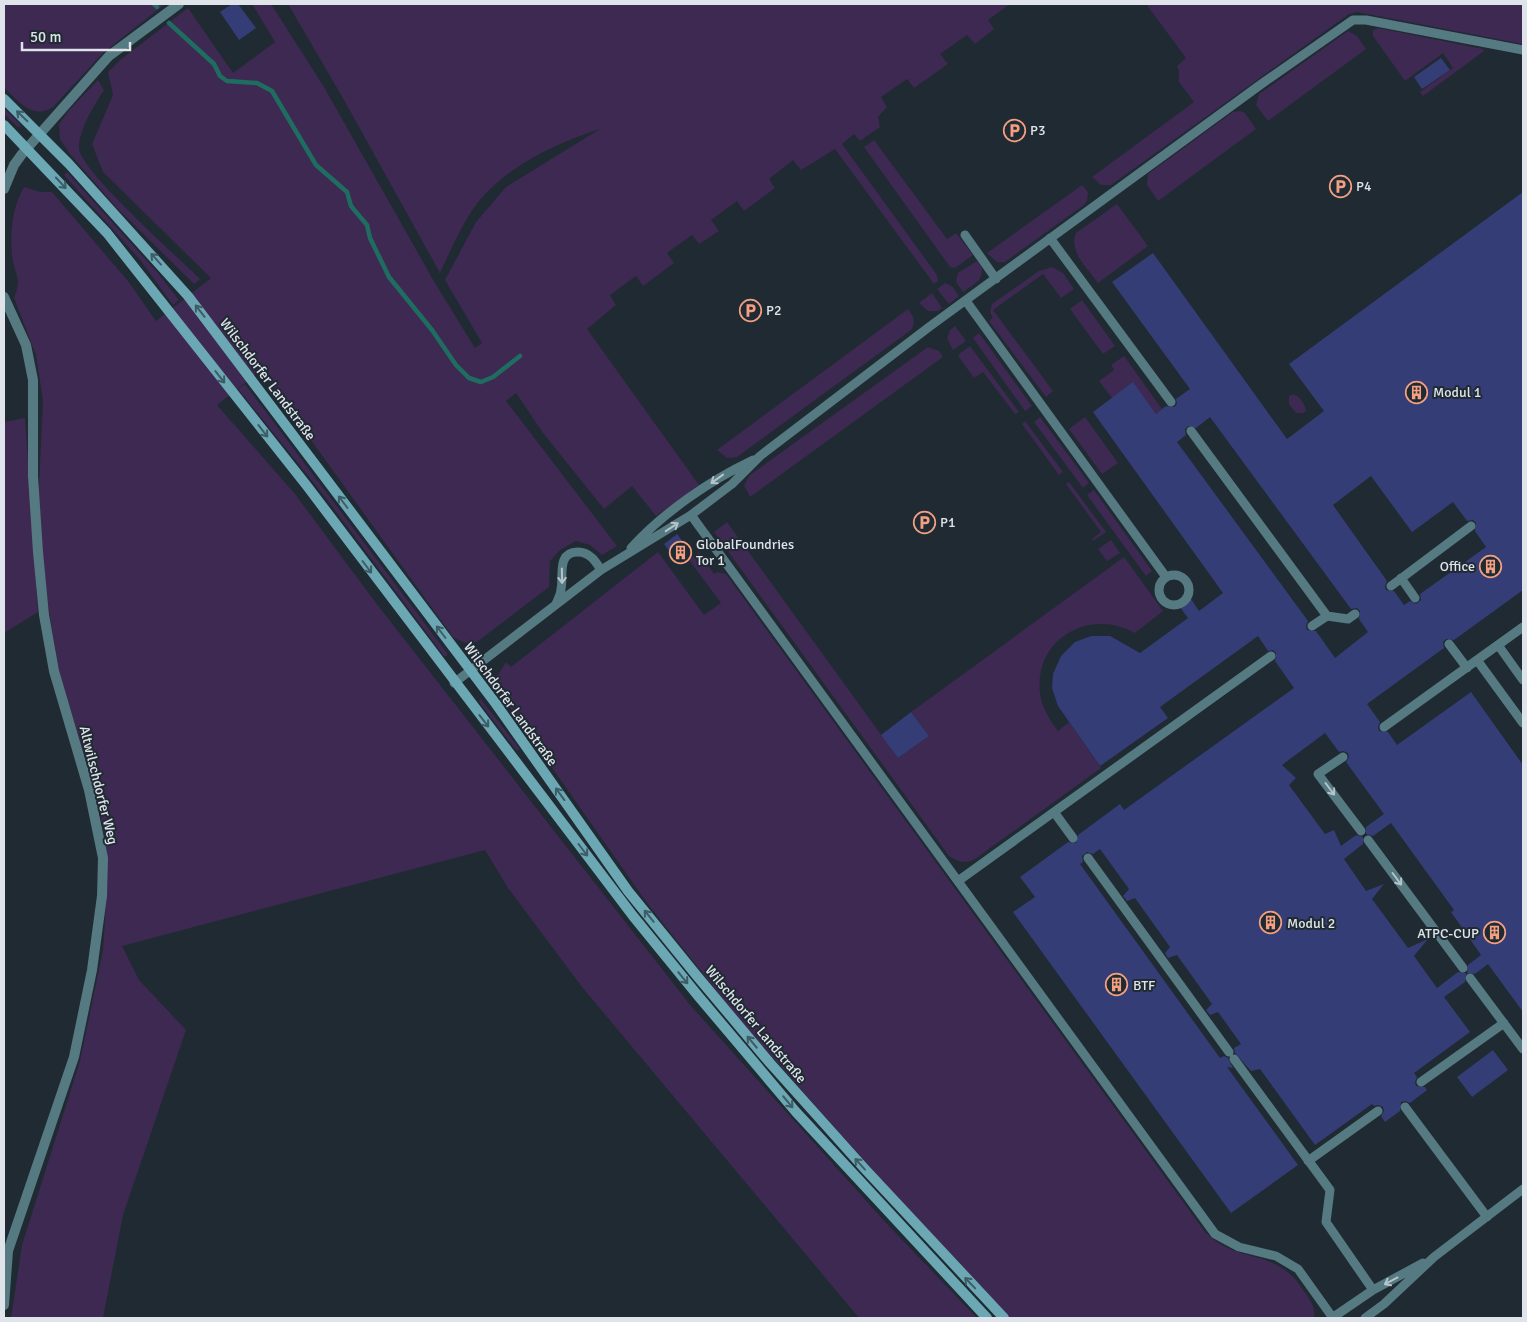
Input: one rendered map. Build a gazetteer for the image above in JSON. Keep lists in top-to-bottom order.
{
  "streets": {
    "main road": ["Wilschdorfer Landstraße"],
    "street": ["Altwilschdorfer Weg"]
  },
  "places": {
    "parking": [
      "P3",
      "P4",
      "P2",
      "P1"
    ],
    "building": [
      "Modul 1",
      "GlobalFoundries Tor 1",
      "Office",
      "Modul 2",
      "ATPC-CUP",
      "BTF"
    ]
  },
  "scale_bar": "50 m"
}
